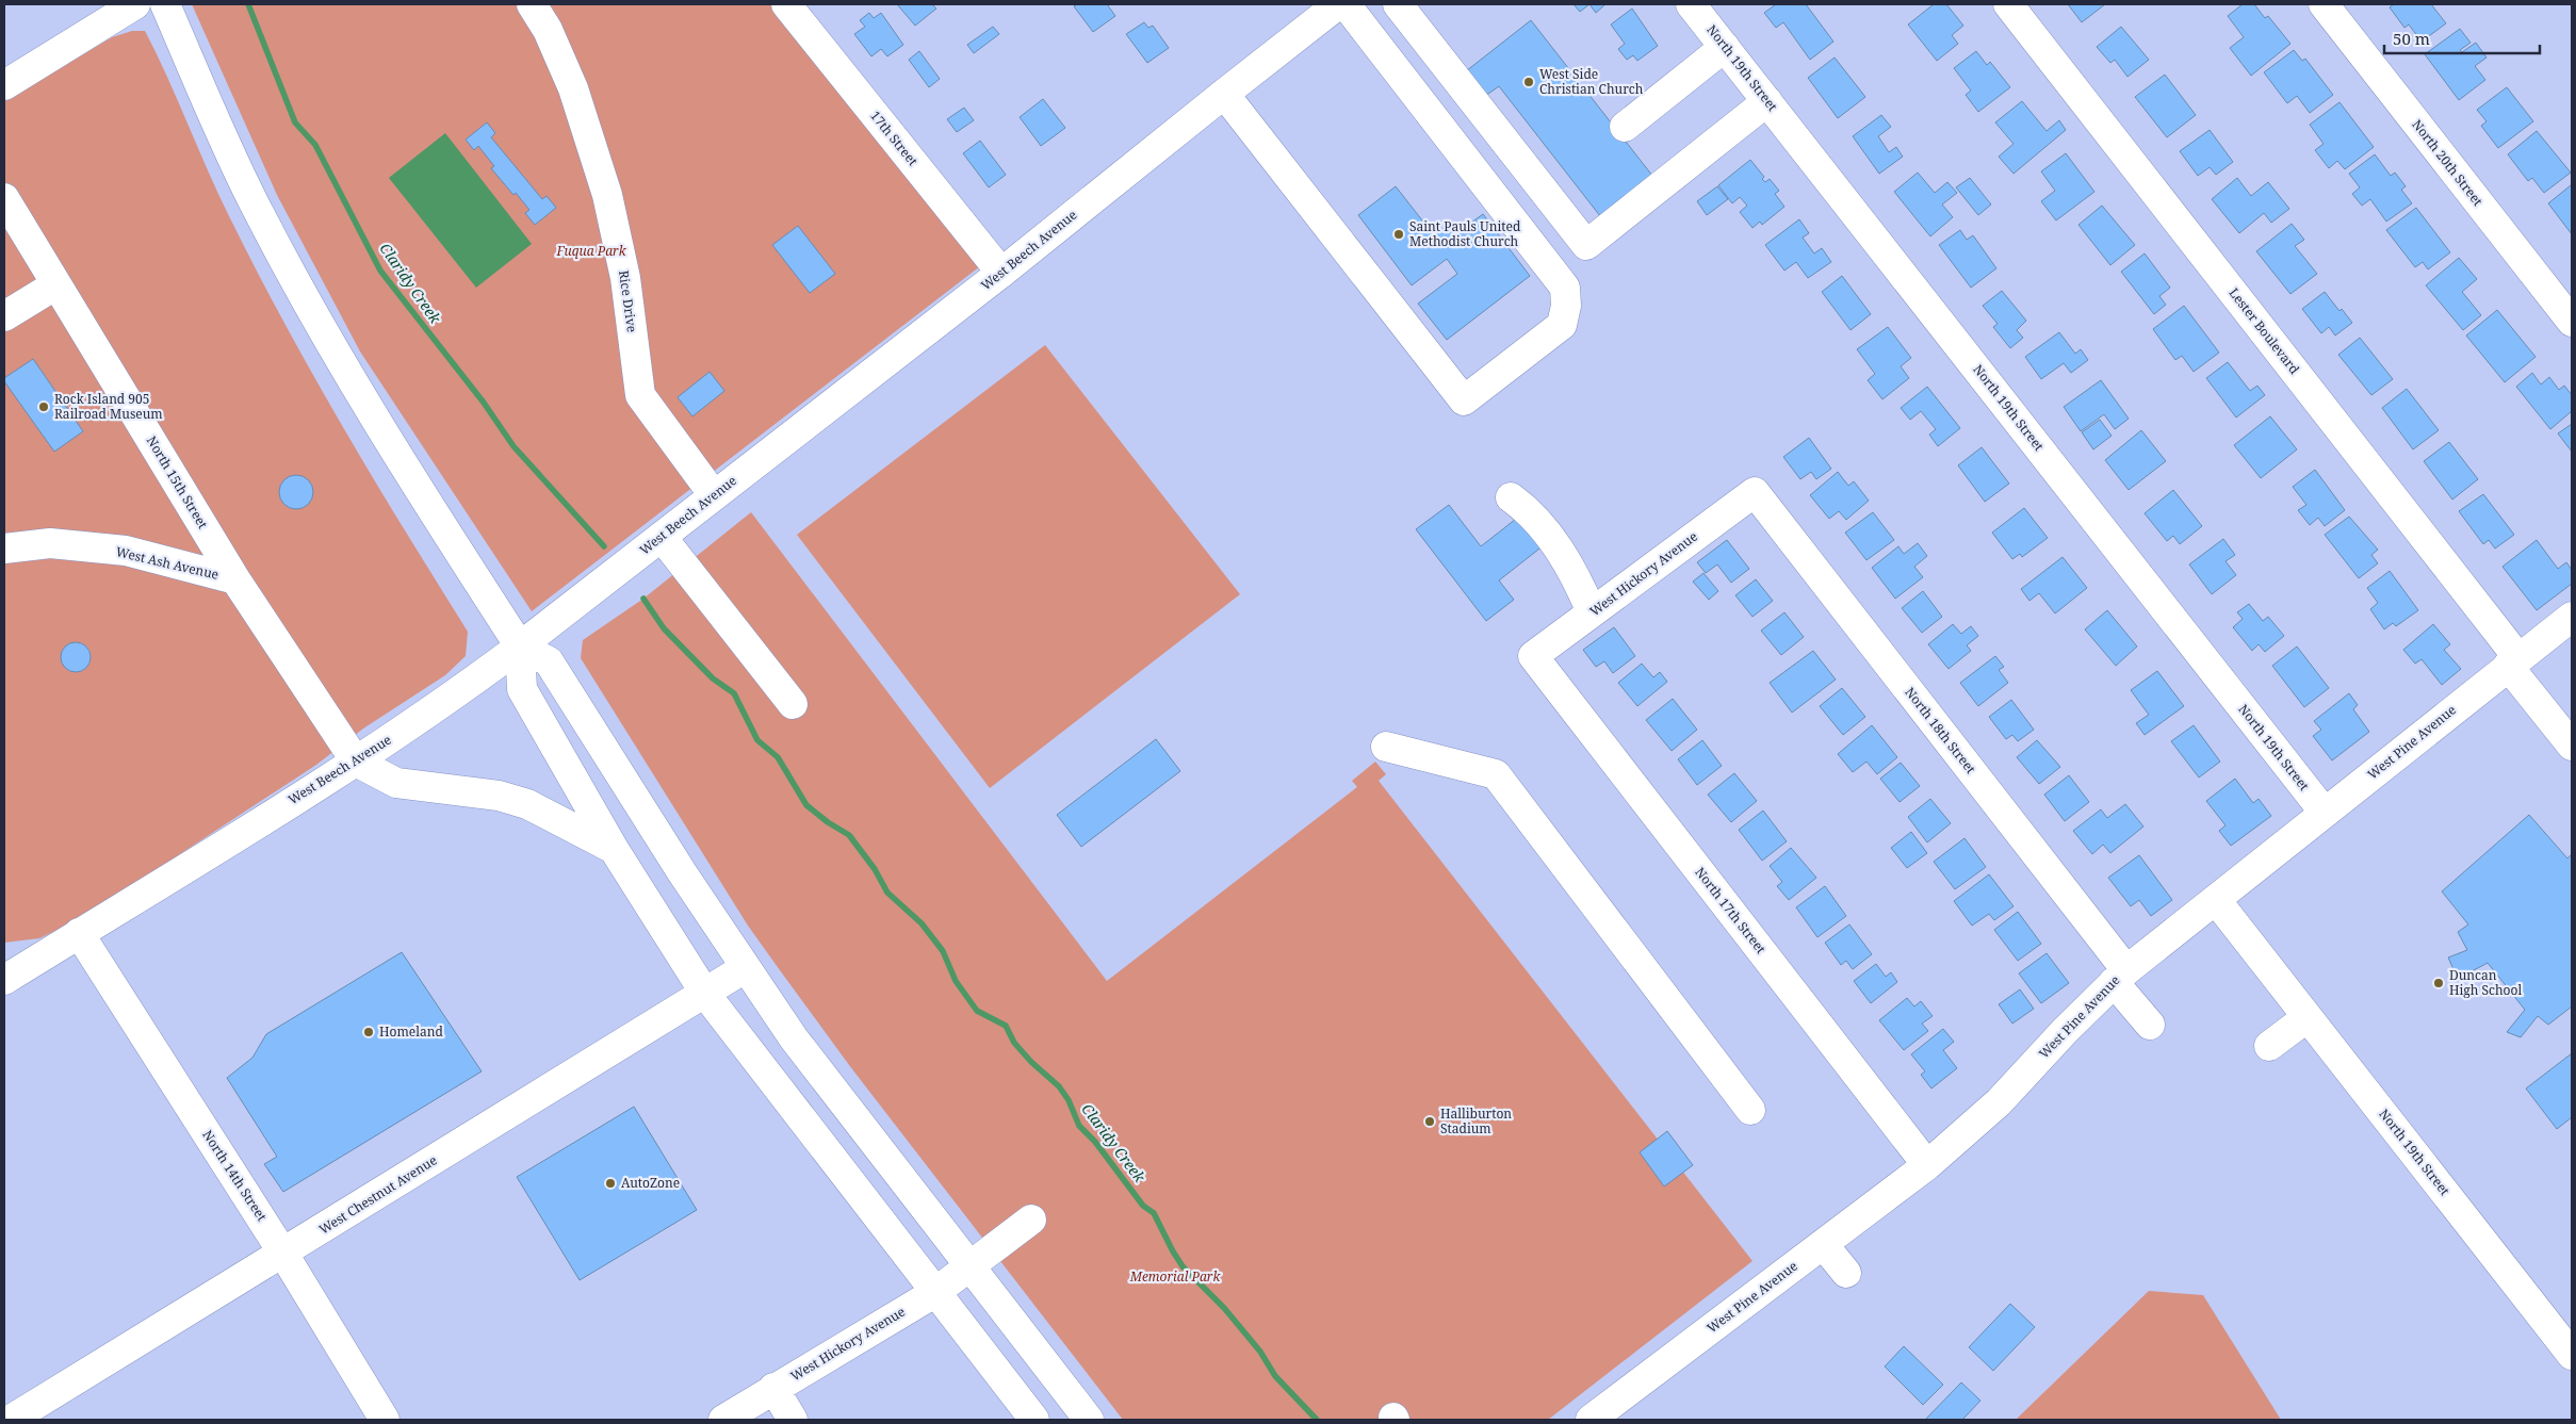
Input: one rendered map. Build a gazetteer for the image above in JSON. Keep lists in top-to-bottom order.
{
  "streets": {
    "street": [
      "North 19th Street",
      "17th Street",
      "North 20th Street",
      "West Beech Avenue",
      "Rice Drive",
      "Lester Boulevard",
      "North 15th Street",
      "West Ash Avenue",
      "West Hickory Avenue",
      "North 18th Street",
      "West Pine Avenue",
      "North 17th Street",
      "North 14th Street",
      "West Chestnut Avenue"
    ]
  },
  "crossings": [
    ["North 19th Street", "West Pine Avenue"],
    ["17th Street", "West Beech Avenue"],
    ["West Beech Avenue", "Rice Drive"],
    ["West Beech Avenue", "North 15th Street"],
    ["West Beech Avenue", "North 14th Street"],
    ["Lester Boulevard", "West Pine Avenue"],
    ["North 15th Street", "West Ash Avenue"],
    ["West Hickory Avenue", "North 18th Street"],
    ["West Hickory Avenue", "North 17th Street"],
    ["North 18th Street", "West Pine Avenue"],
    ["West Pine Avenue", "North 17th Street"],
    ["North 14th Street", "West Chestnut Avenue"]
  ],
  "water": ["Claridy Creek"],
  "parks": ["Fuqua Park", "Memorial Park"],
  "places": [
    "West Side Christian Church",
    "Saint Pauls United Methodist Church",
    "Rock Island 905 Railroad Museum",
    "Duncan High School",
    "Homeland",
    "Halliburton Stadium",
    "AutoZone"
  ],
  "scale_bar": "50 m"
}
